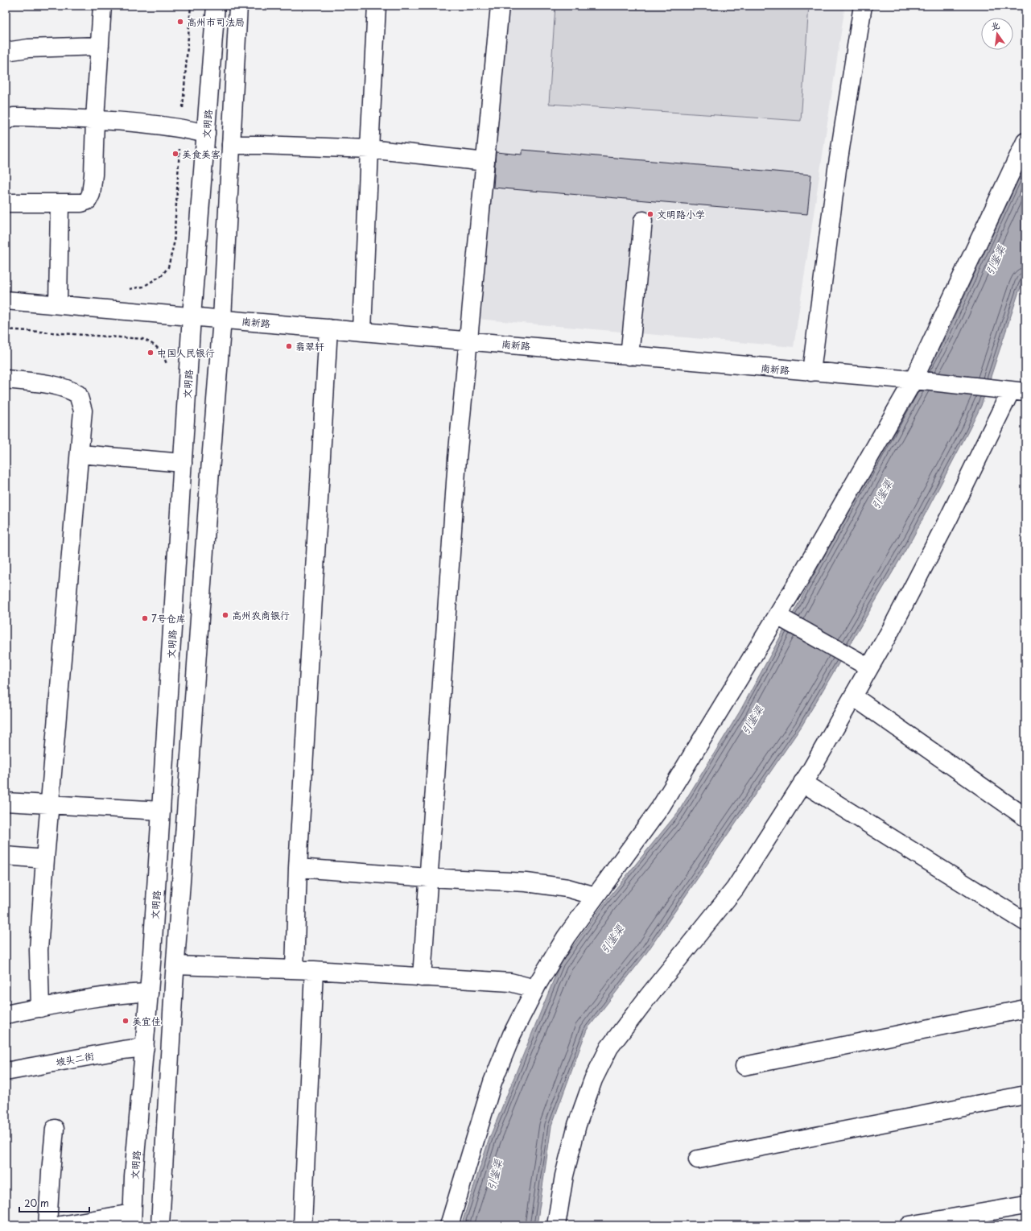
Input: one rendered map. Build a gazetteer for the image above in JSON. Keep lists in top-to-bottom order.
{
  "streets": {
    "street": ["文明路", "南新路", "坡头二街"]
  },
  "crossings": [
    ["文明路", "南新路"],
    ["文明路", "坡头二街"]
  ],
  "water": ["引鉴渠"],
  "places": [
    "高州市司法局",
    "美食美客",
    "文明路小学",
    "翡翠轩",
    "中国人民银行",
    "高州农商银行",
    "7号仓库",
    "美宜佳"
  ],
  "scale_bar": "20 m",
  "north": "top"
}
